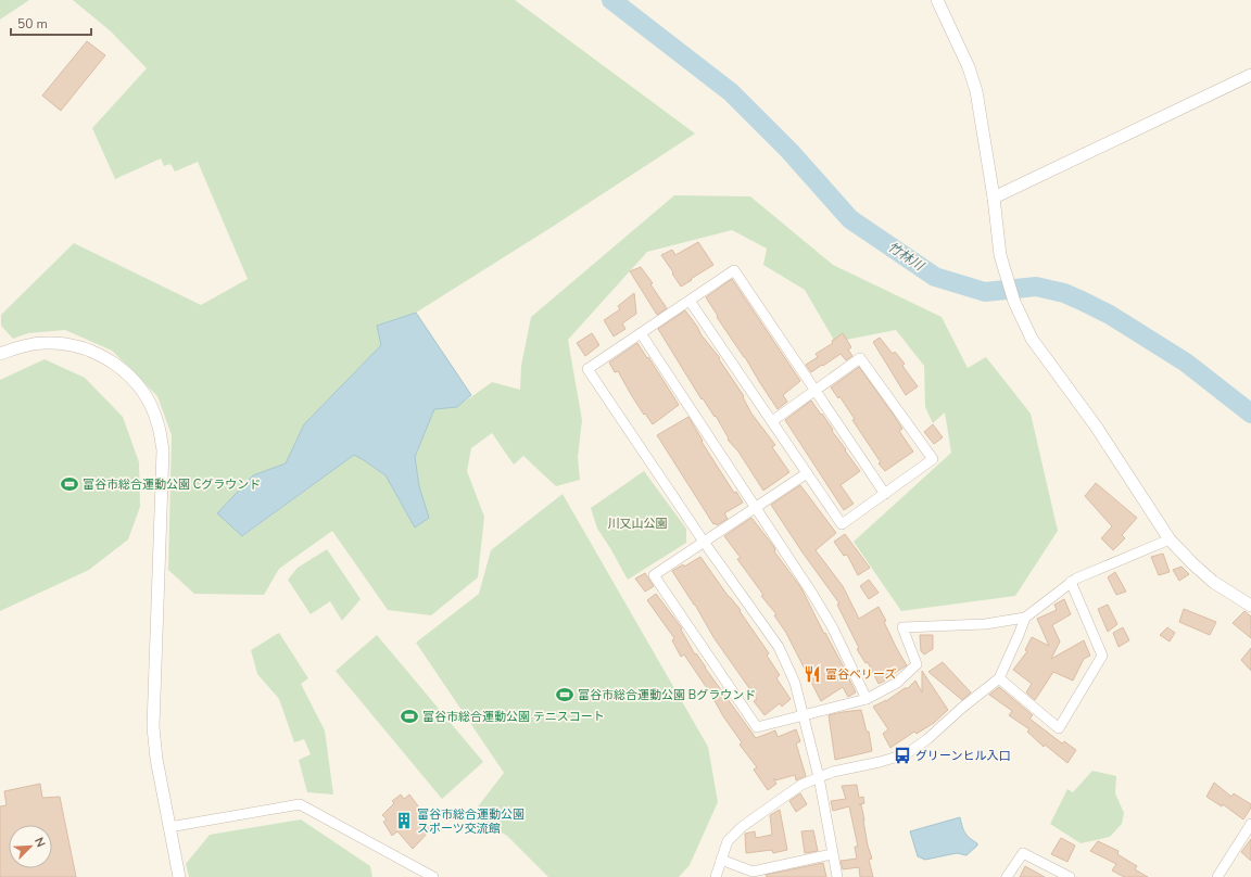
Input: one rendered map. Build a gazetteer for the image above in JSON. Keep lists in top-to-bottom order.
{
  "water": ["竹林川"],
  "parks": ["川又山公園"],
  "places": {
    "sports": ["富谷市総合運動公園 Cグラウンド", "富谷市総合運動公園 Bグラウンド", "富谷市総合運動公園 テニスコート"],
    "restaurant": ["富谷ベリーズ"],
    "bus stop": ["グリーンヒル入口"],
    "building": ["富谷市総合運動公園 スポーツ交流館"]
  },
  "scale_bar": "50 m",
  "north": "top right"
}
